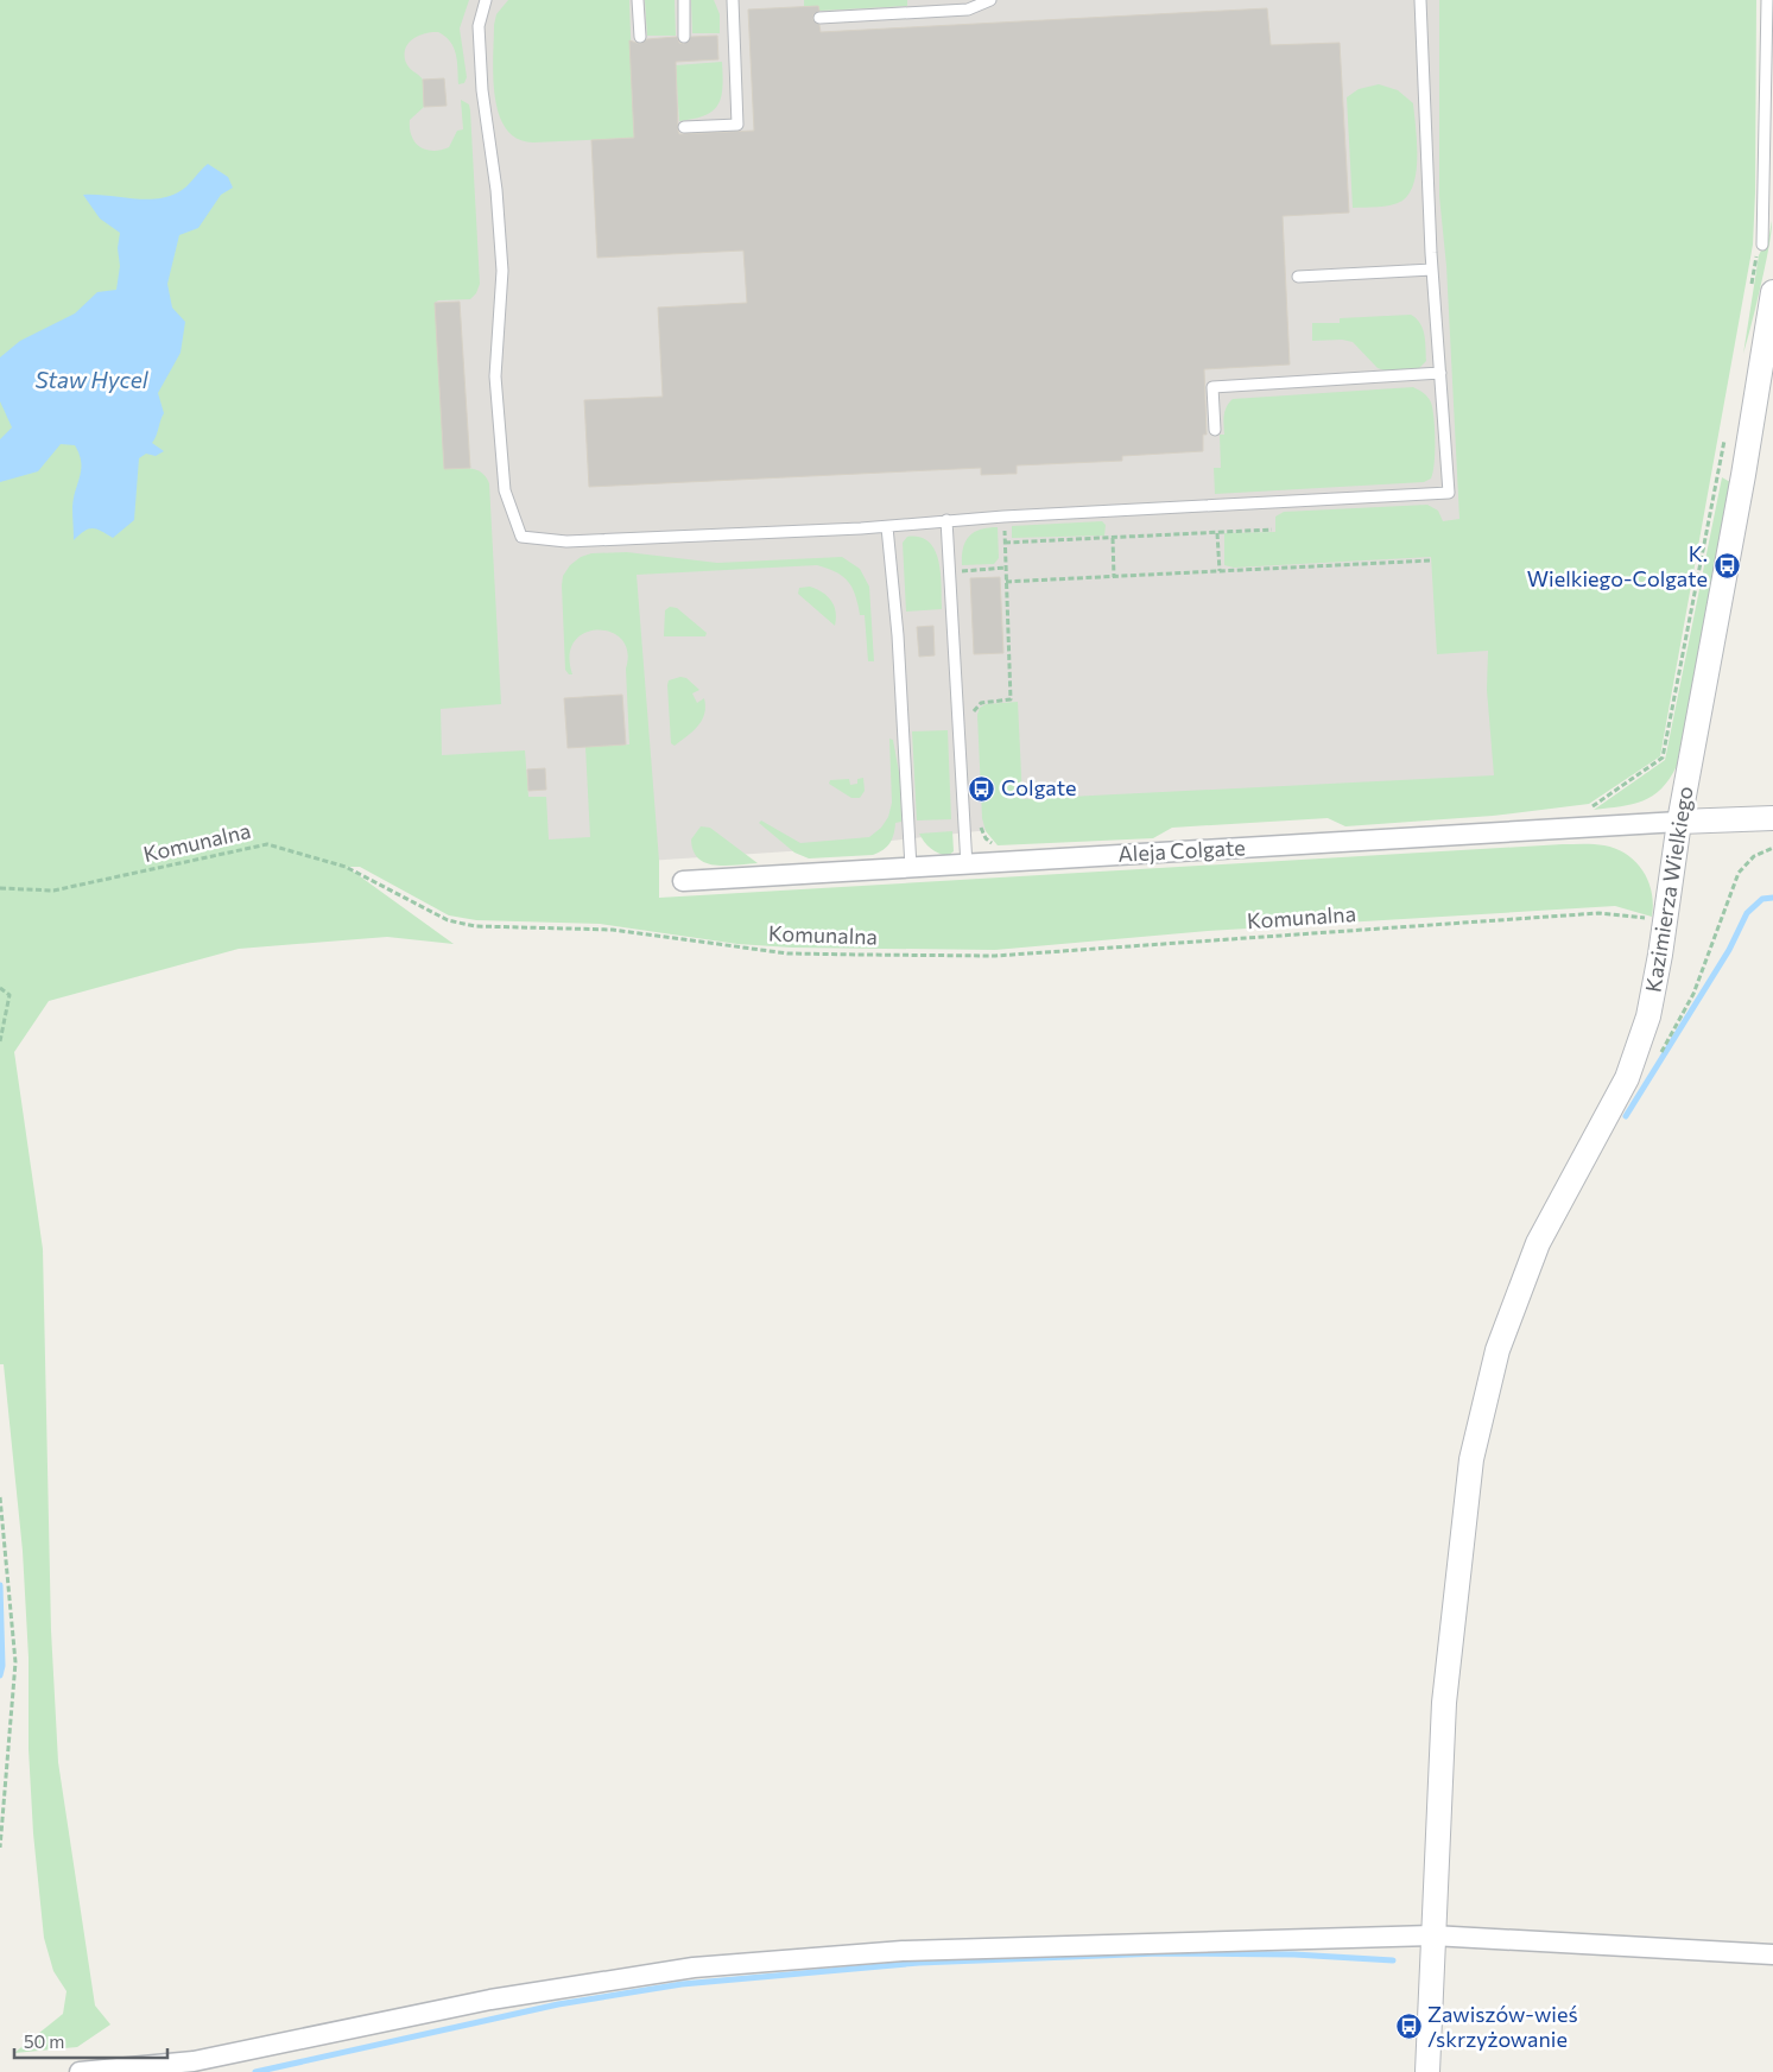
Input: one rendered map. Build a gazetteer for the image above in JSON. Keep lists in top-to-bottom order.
{
  "streets": {
    "street": ["Aleja Colgate", "Kazimierza Wielkiego"],
    "path": ["Komunalna"]
  },
  "crossings": [
    ["Komunalna", "Kazimierza Wielkiego"],
    ["Aleja Colgate", "Kazimierza Wielkiego"]
  ],
  "water": ["Staw Hycel"],
  "places": {
    "bus stop": ["K. Wielkiego-Colgate", "Colgate", "Zawiszów-wieś /skrzyżowanie"]
  },
  "scale_bar": "50 m"
}
